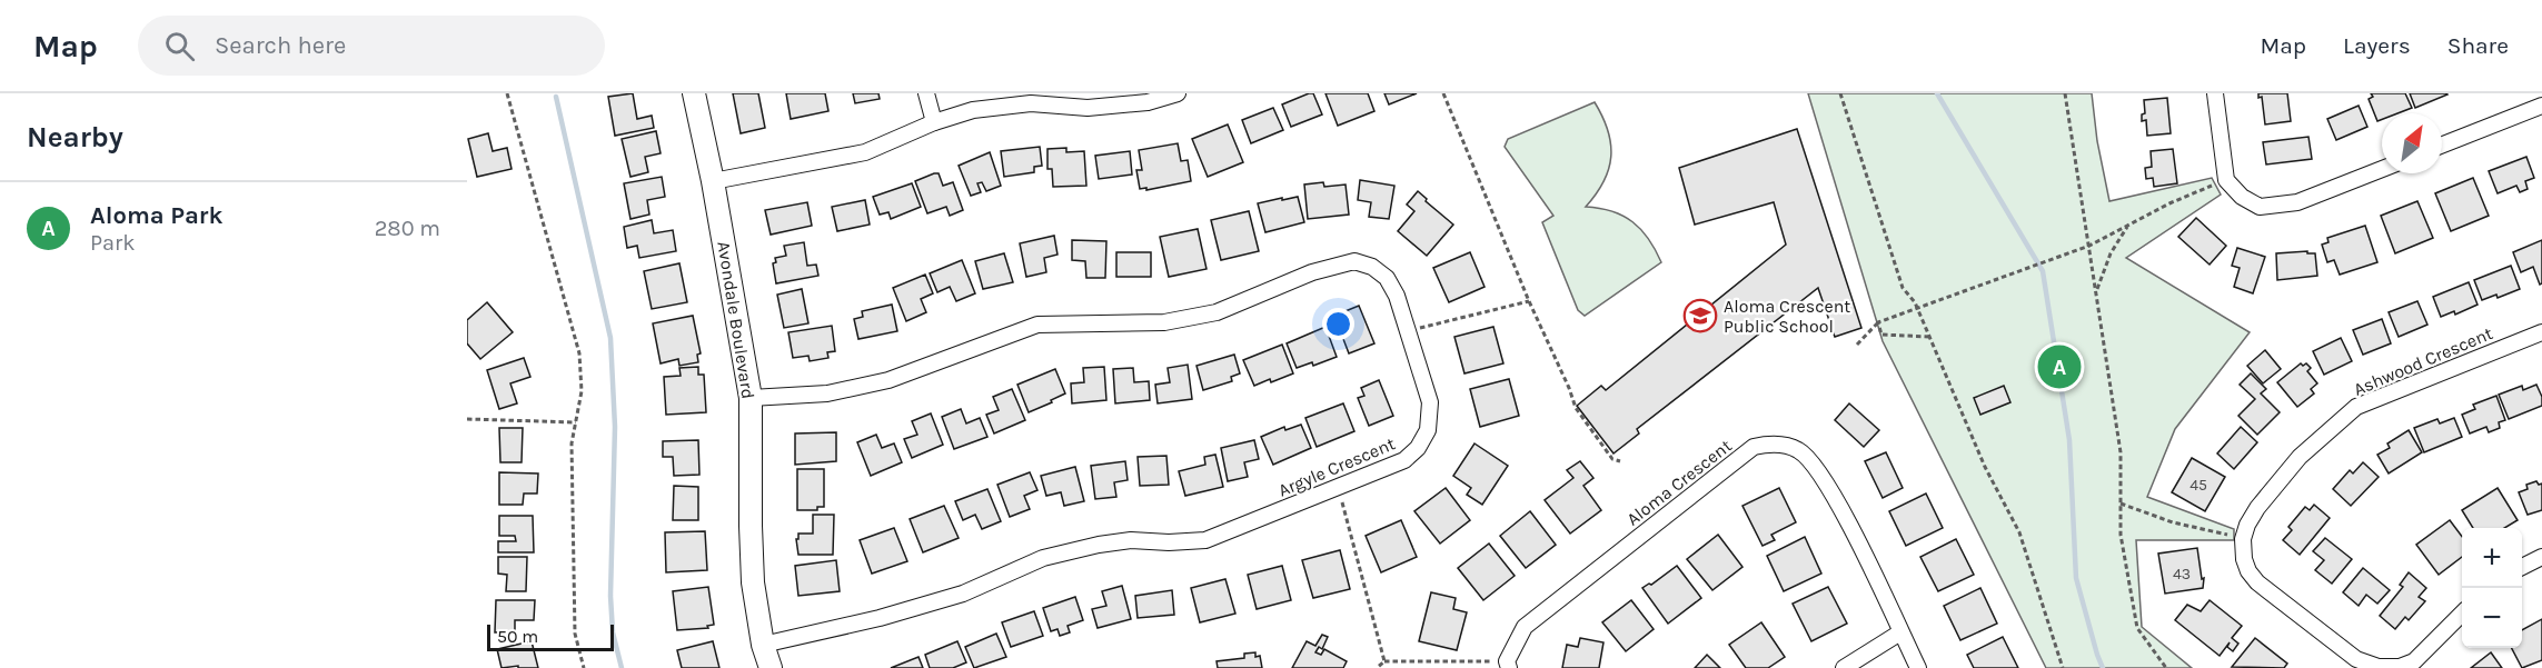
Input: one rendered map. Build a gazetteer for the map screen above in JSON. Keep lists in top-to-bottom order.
{
  "streets": {
    "street": [
      "Avondale Boulevard",
      "Ashwood Crescent",
      "Argyle Crescent",
      "Aloma Crescent"
    ]
  },
  "crossings": [
    ["Avondale Boulevard", "Argyle Crescent"]
  ],
  "places": {
    "school or university": ["Aloma Crescent Public School"]
  },
  "house_numbers": ["45", "43"],
  "scale_bar": "50 m",
  "north": "top right",
  "page": {
    "header": "Map",
    "search": "Search here",
    "nav": ["Map", "Layers", "Share"],
    "heading": "Nearby",
    "list": [
      {
        "mark": "A",
        "name": "Aloma Park",
        "note": "Park",
        "value": "280 m"
      }
    ],
    "pins": "A",
    "map_buttons": ["+", "−"],
    "scale": "50 m"
  }
}
